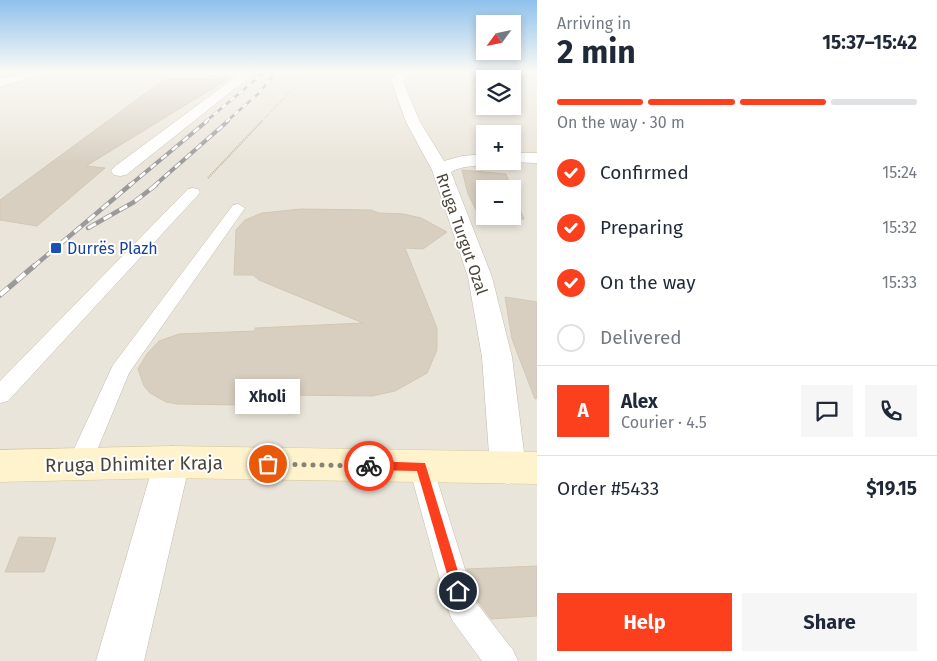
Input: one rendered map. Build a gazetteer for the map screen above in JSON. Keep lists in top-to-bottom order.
{
  "streets": {
    "street": ["Rruga Turgut Ozal", "Rruga Dhimiter Kraja"]
  },
  "crossings": [
    ["Rruga Turgut Ozal", "Rruga Dhimiter Kraja"]
  ],
  "places": {
    "transit": ["Durrës Plazh"],
    "other": ["Xholi"]
  },
  "north": "bottom left",
  "page": {
    "heading": ["2 min", "Arriving in", "15:37–15:42"],
    "panel": [
      "Alex",
      "Courier · 4.5",
      "Order #5433",
      "$19.15"
    ],
    "map_buttons": ["+", "−"],
    "bar": "On the way · 30 m",
    "list": [
      ["Confirmed", "15:24"],
      ["Preparing", "15:32"],
      ["On the way", "15:33"],
      "Delivered"
    ],
    "bubble": "Xholi",
    "round": "A",
    "buttons": ["Help", "Share"]
  }
}
